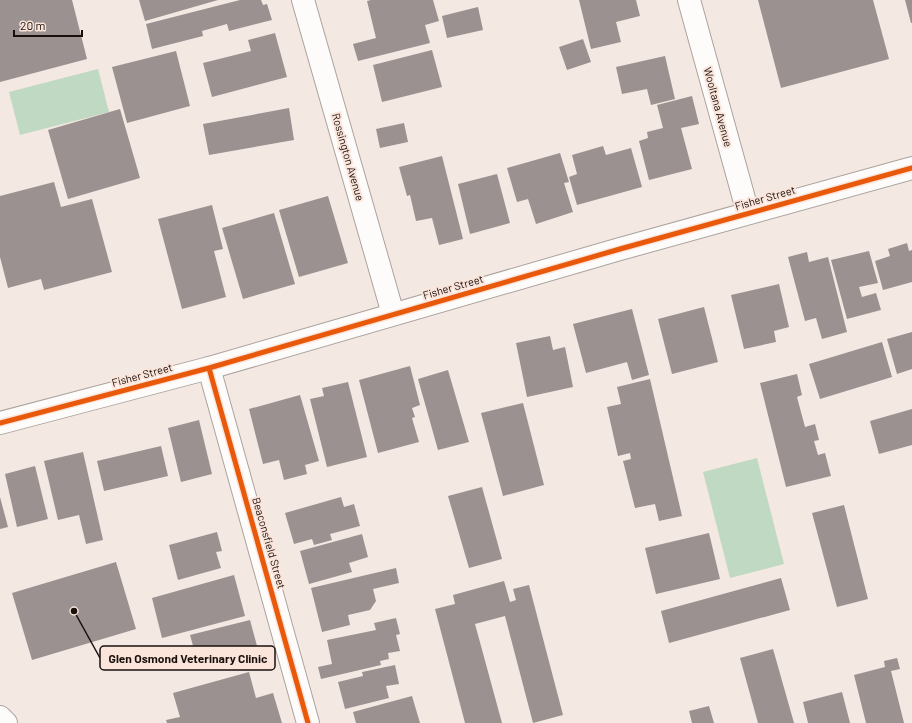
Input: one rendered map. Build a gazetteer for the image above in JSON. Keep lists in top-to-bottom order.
{
  "streets": {
    "main road": [
      "Wooltana Avenue",
      "Rossington Avenue",
      "Fisher Street",
      "Beaconsfield Street"
    ]
  },
  "crossings": [
    ["Wooltana Avenue", "Fisher Street"],
    ["Rossington Avenue", "Fisher Street"],
    ["Fisher Street", "Beaconsfield Street"]
  ],
  "places": ["Glen Osmond Veterinary Clinic"],
  "scale_bar": "20 m"
}
